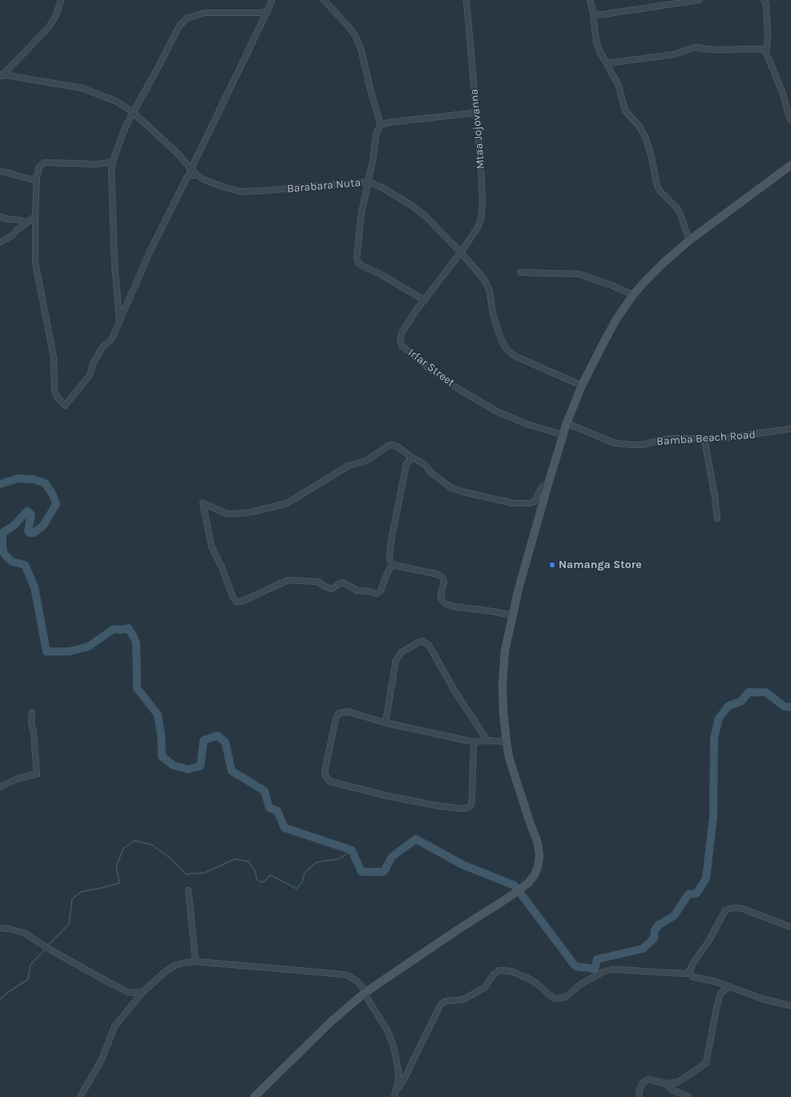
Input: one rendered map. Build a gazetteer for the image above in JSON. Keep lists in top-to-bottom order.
{
  "streets": {
    "street": [
      "Mtaa Jojovanna",
      "Barabara Nuta",
      "Irfar Street",
      "Bamba Beach Road"
    ]
  },
  "crossings": [
    ["Mtaa Jojovanna", "Barabara Nuta"],
    ["Mtaa Jojovanna", "Irfar Street"],
    ["Barabara Nuta", "Irfar Street"]
  ],
  "places": ["Namanga Store"]
}
